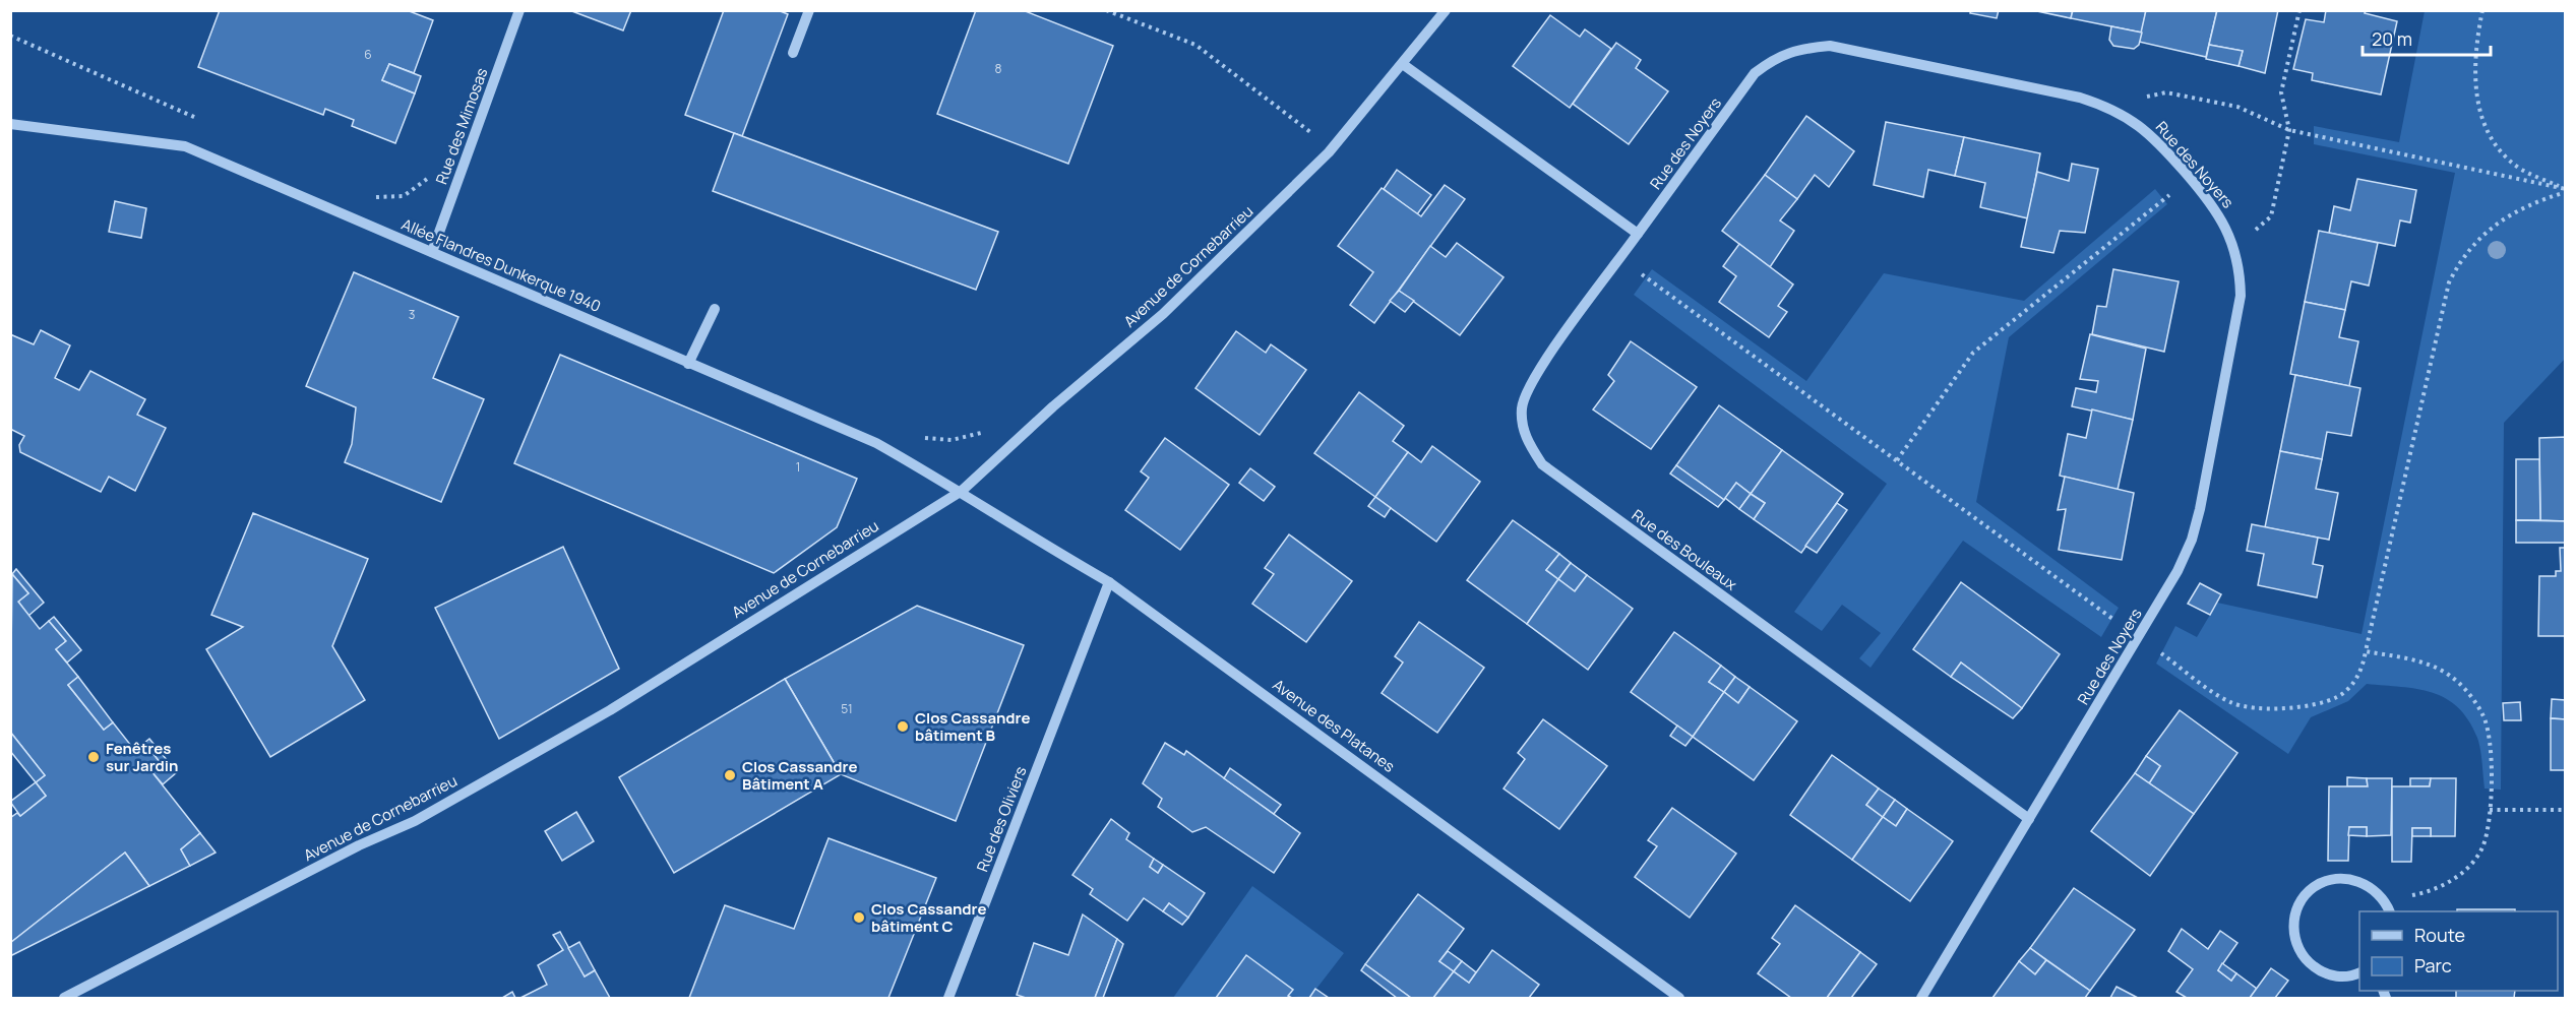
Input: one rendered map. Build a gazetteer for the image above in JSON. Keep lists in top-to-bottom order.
{
  "streets": {
    "street": [
      "Rue des Mimosas",
      "Rue des Noyers",
      "Allée Flandres Dunkerque 1940",
      "Avenue de Cornebarrieu",
      "Rue des Bouleaux",
      "Avenue des Platanes",
      "Rue des Oliviers"
    ]
  },
  "crossings": [
    ["Rue des Mimosas", "Allée Flandres Dunkerque 1940"],
    ["Rue des Noyers", "Rue des Bouleaux"],
    ["Allée Flandres Dunkerque 1940", "Avenue de Cornebarrieu"],
    ["Allée Flandres Dunkerque 1940", "Avenue des Platanes"],
    ["Avenue de Cornebarrieu", "Avenue des Platanes"],
    ["Avenue des Platanes", "Rue des Oliviers"]
  ],
  "places": [
    "Clos Cassandre bâtiment B",
    "Fenêtres sur Jardin",
    "Clos Cassandre Bâtiment A",
    "Clos Cassandre bâtiment C"
  ],
  "house_numbers": [
    "6",
    "8",
    "3",
    "1",
    "51"
  ],
  "legend": ["Route", "Parc"],
  "scale_bar": "20 m"
}
